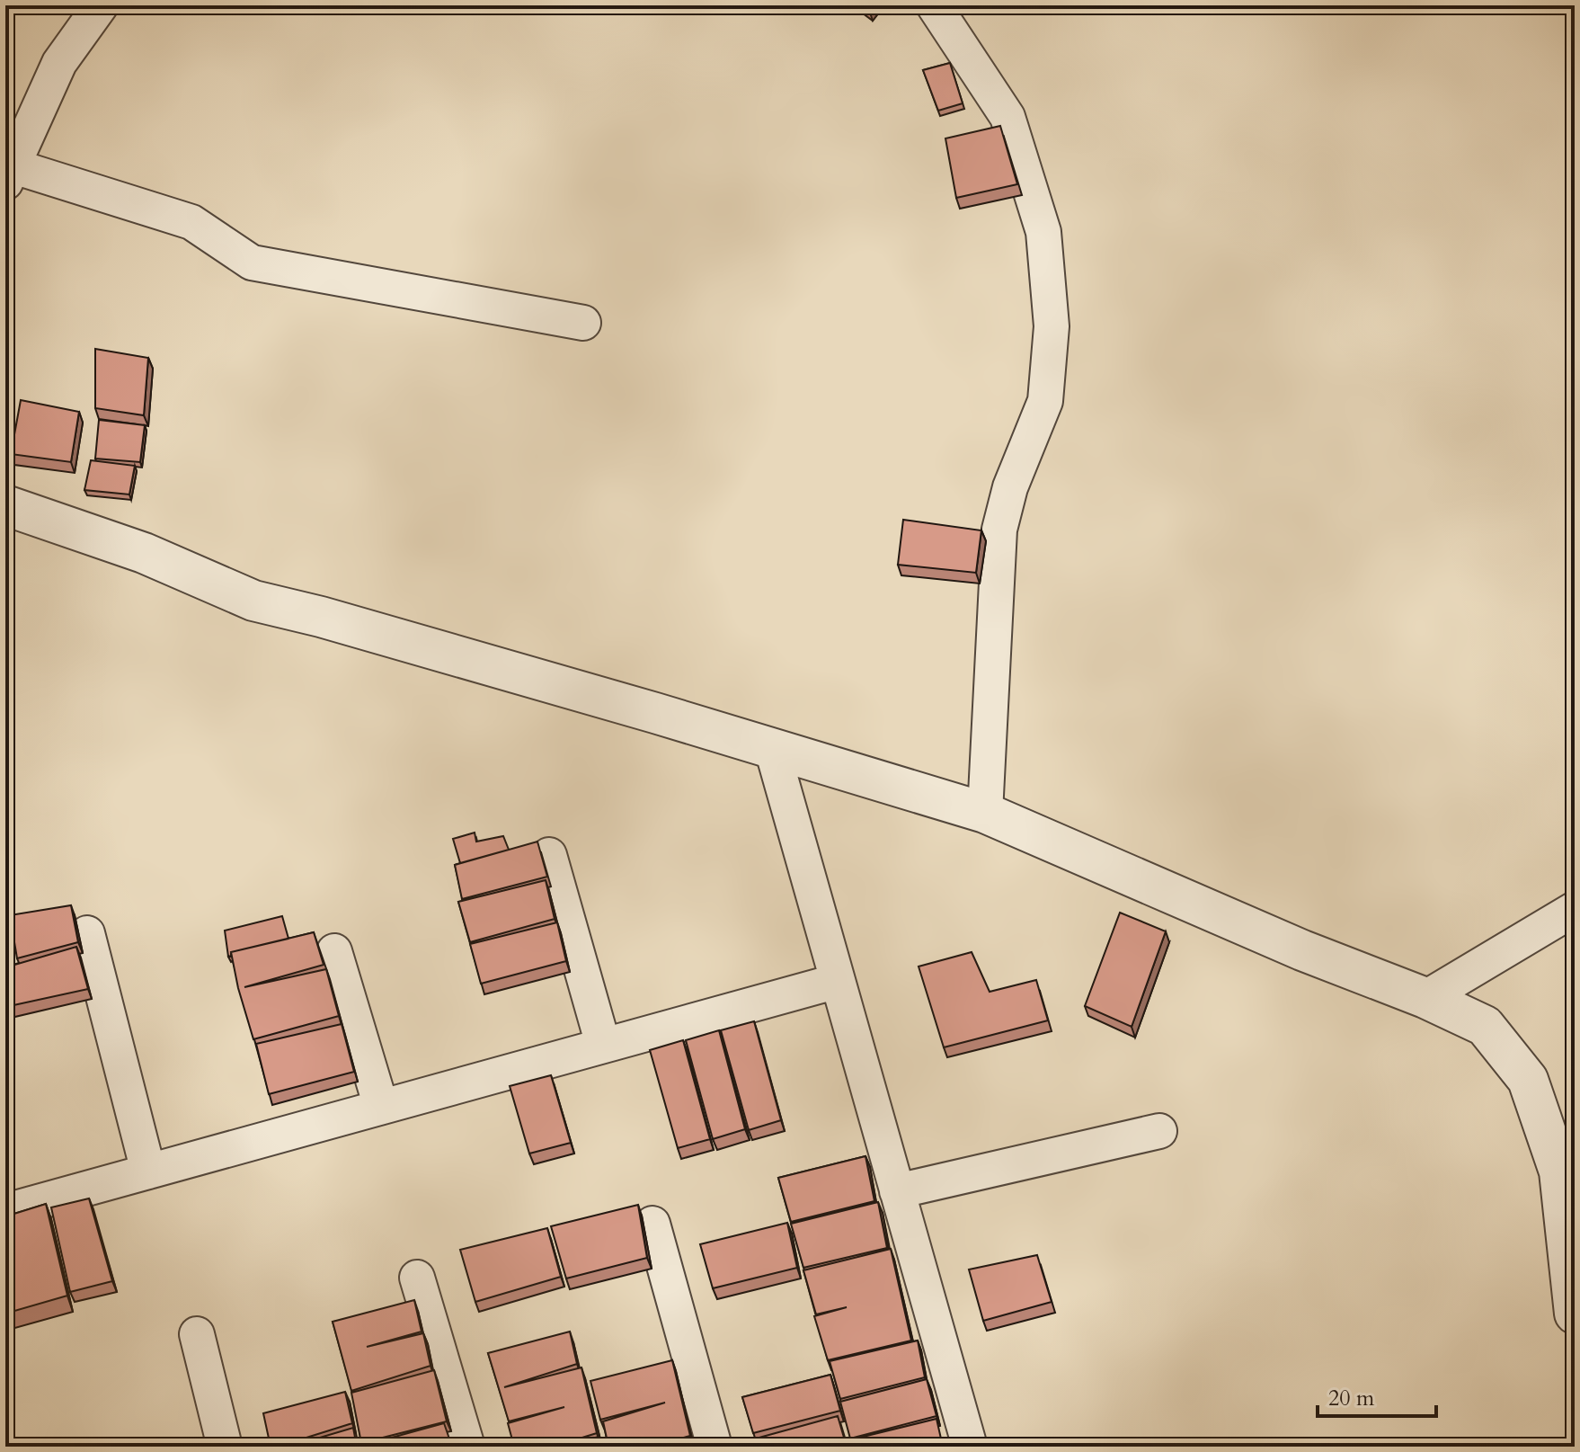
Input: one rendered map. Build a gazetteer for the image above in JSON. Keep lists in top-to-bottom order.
{
  "scale_bar": "20 m"
}
